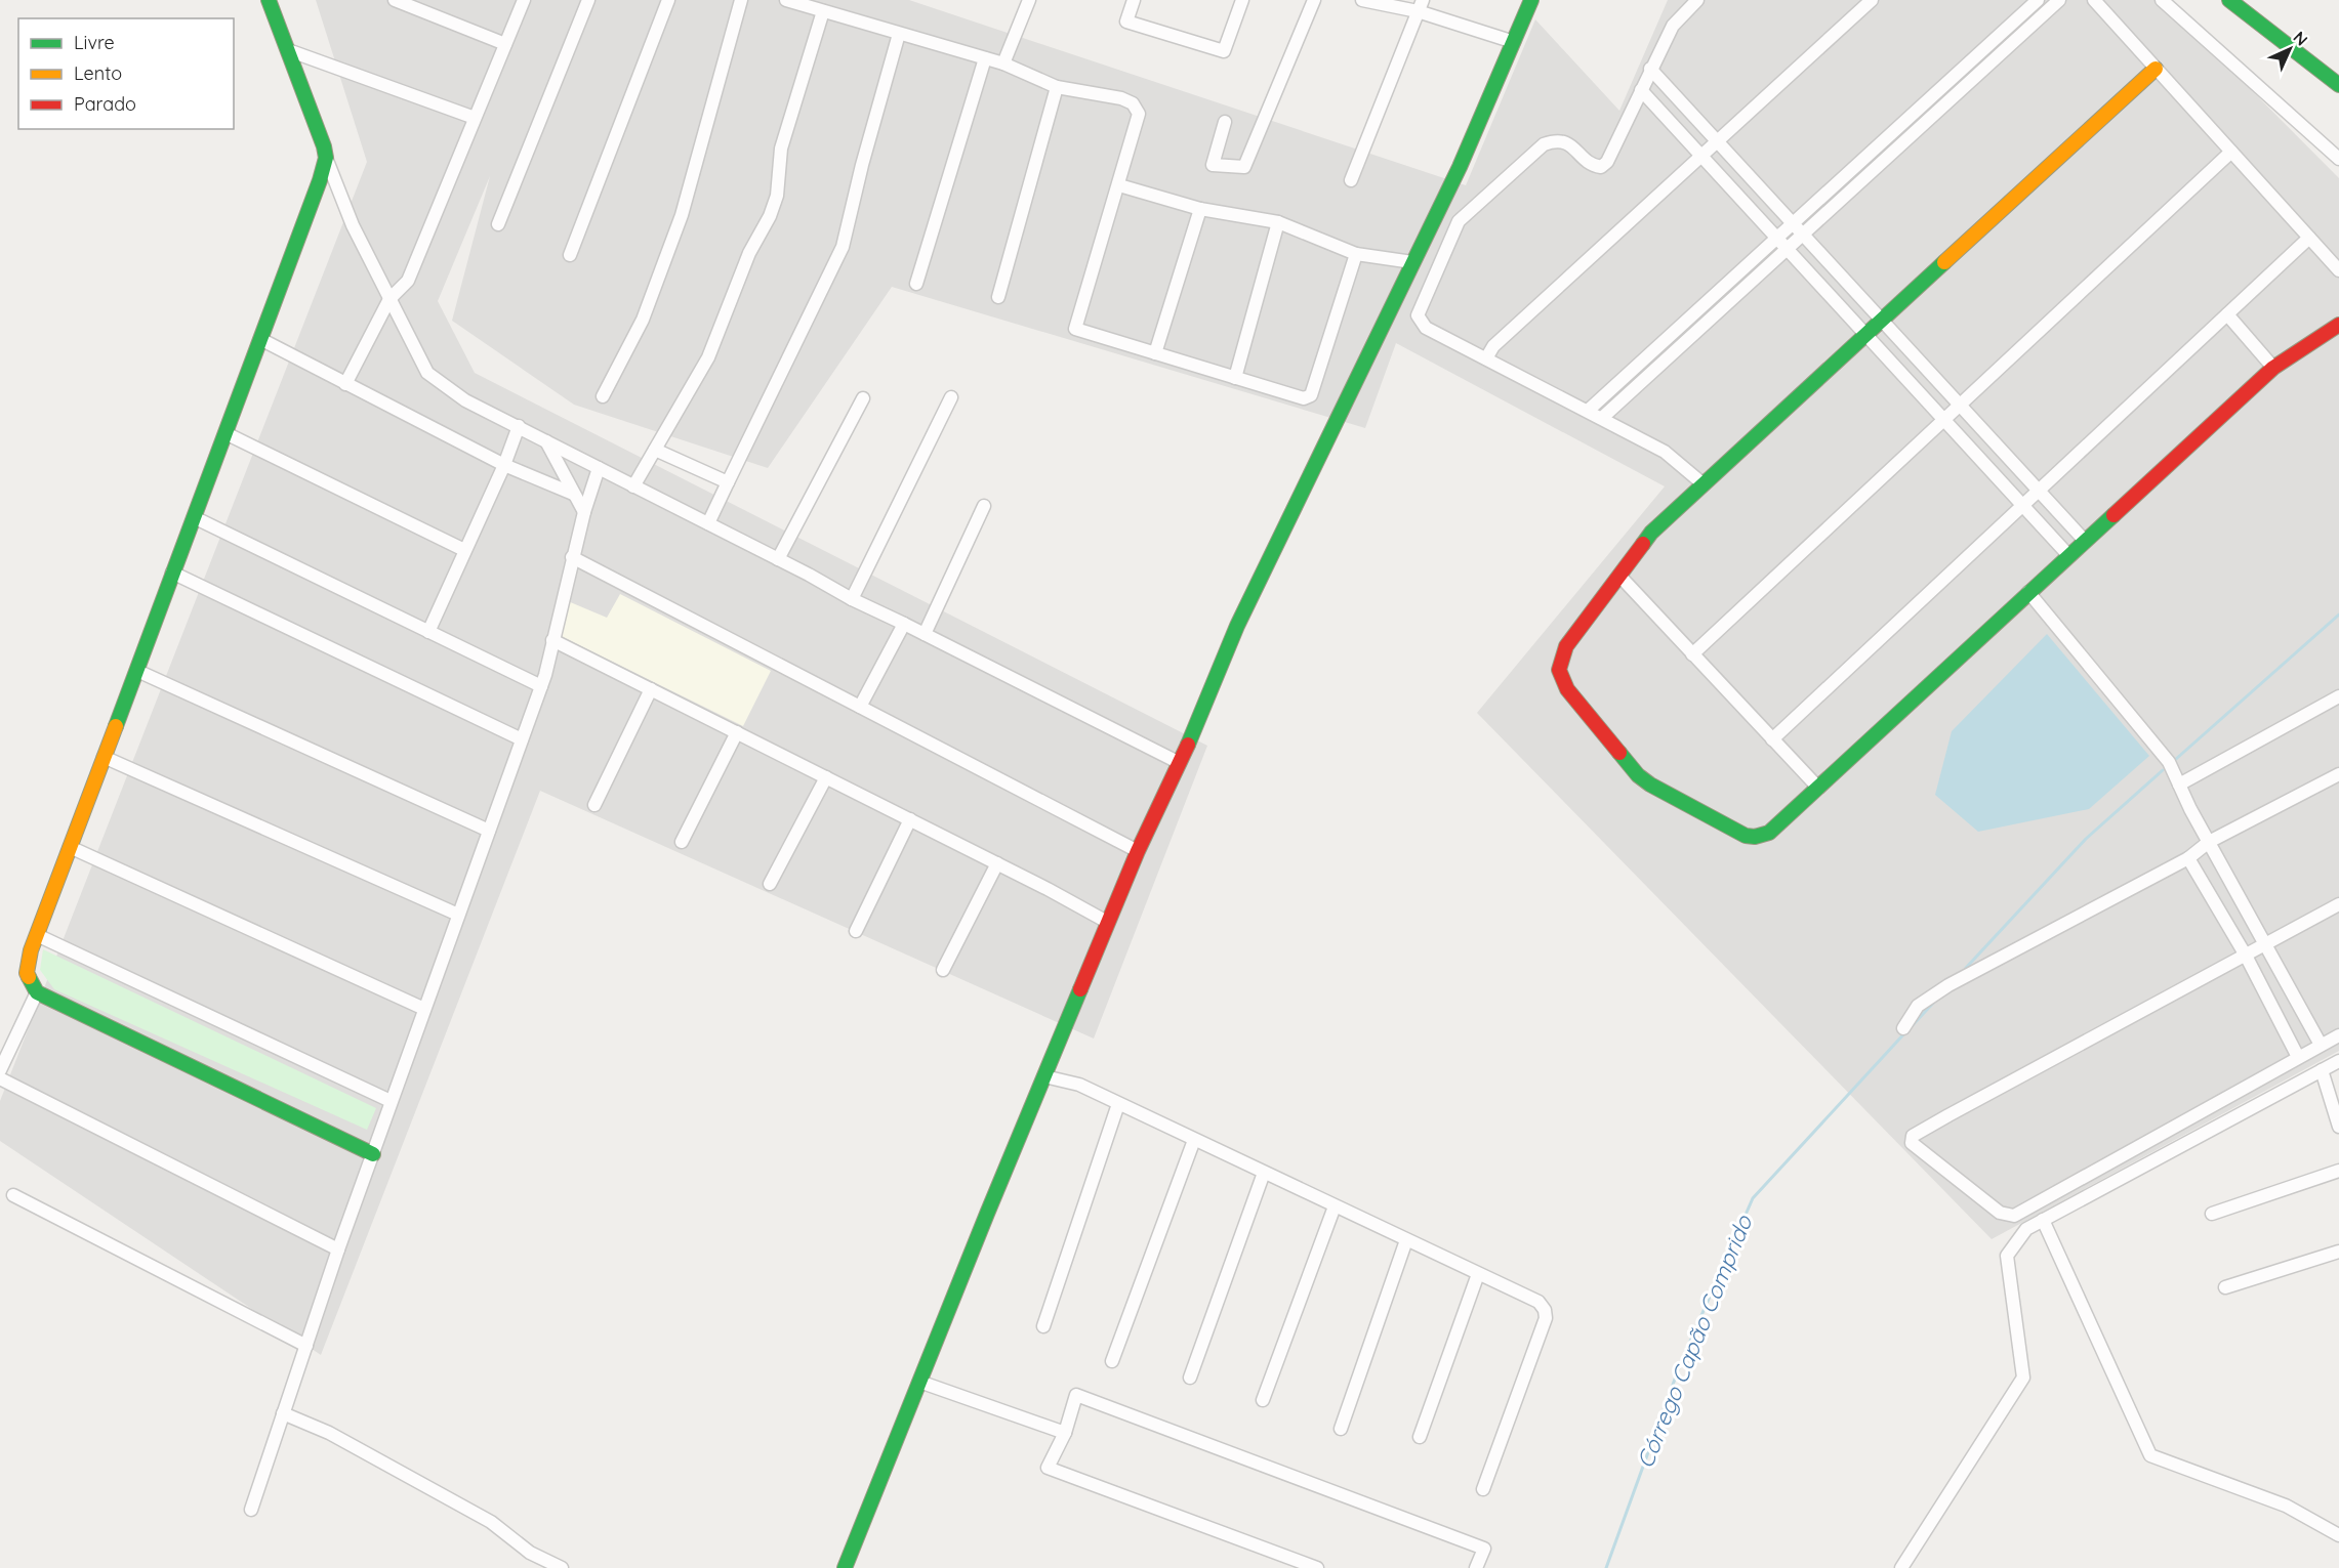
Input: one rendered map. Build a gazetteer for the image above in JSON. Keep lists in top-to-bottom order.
{
  "water": ["Córrego Capão Comprido"],
  "legend": ["Livre", "Lento", "Parado"],
  "north": "top right"
}
